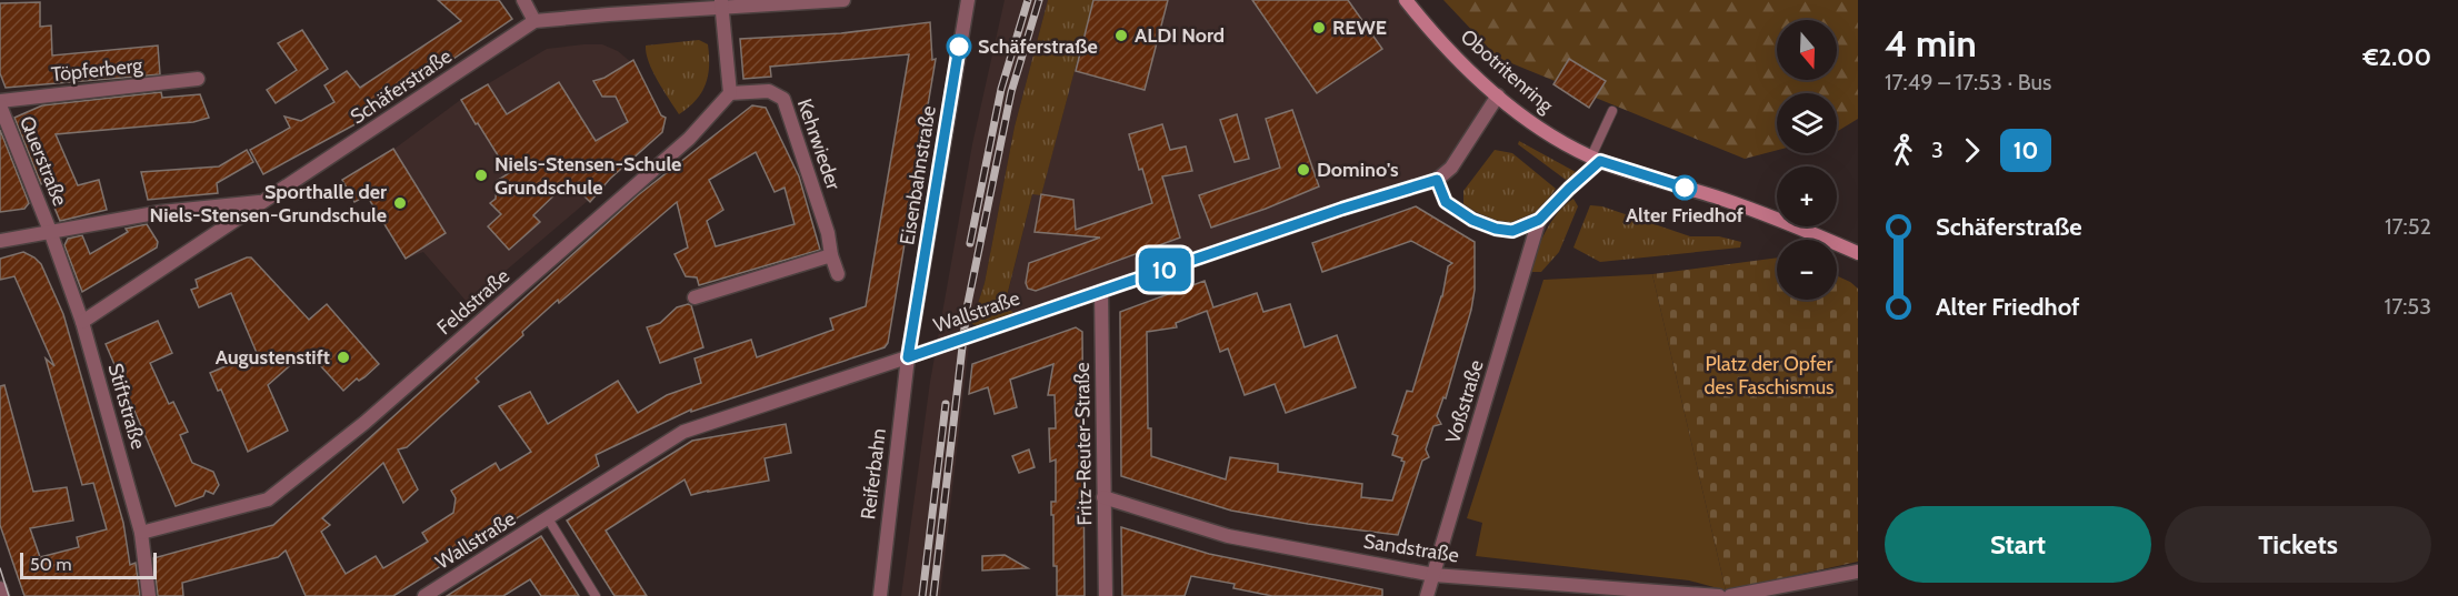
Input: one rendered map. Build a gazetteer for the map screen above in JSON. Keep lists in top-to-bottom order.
{
  "streets": {
    "street": [
      "Töpferberg",
      "Obotritenring",
      "Schäferstraße",
      "Kehrwieder",
      "Querstraße",
      "Eisenbahnstraße",
      "Feldstraße",
      "Wallstraße",
      "Voßstraße",
      "Stiftstraße",
      "Fritz-Reuter-Straße",
      "Reiferbahn",
      "Sandstraße"
    ]
  },
  "crossings": [
    ["Töpferberg", "Querstraße"],
    ["Schäferstraße", "Querstraße"],
    ["Schäferstraße", "Stiftstraße"],
    ["Kehrwieder", "Feldstraße"],
    ["Querstraße", "Stiftstraße"],
    ["Eisenbahnstraße", "Wallstraße"],
    ["Eisenbahnstraße", "Reiferbahn"],
    ["Feldstraße", "Stiftstraße"],
    ["Wallstraße", "Fritz-Reuter-Straße"],
    ["Wallstraße", "Reiferbahn"],
    ["Voßstraße", "Sandstraße"],
    ["Fritz-Reuter-Straße", "Sandstraße"]
  ],
  "parks": ["Platz der Opfer des Faschismus"],
  "places": [
    "REWE",
    "ALDI Nord",
    "Schäferstraße",
    "Domino's",
    "Niels-Stensen-Schule Grundschule",
    "Alter Friedhof",
    "Sporthalle der Niels-Stensen-Grundschule",
    "Augustenstift"
  ],
  "lines": ["bus line 10"],
  "scale_bar": "50 m",
  "north": "bottom",
  "page": {
    "on_map": "10",
    "heading": ["4 min", "17:49 – 17:53 · Bus", "€2.00"],
    "map_buttons": ["+", "−"],
    "legs": ["3", "10"],
    "list": [
      {
        "name": "Schäferstraße",
        "value": "17:52"
      },
      {
        "name": "Alter Friedhof",
        "value": "17:53"
      }
    ],
    "buttons": ["Start", "Tickets"],
    "scale": "50 m"
  }
}
